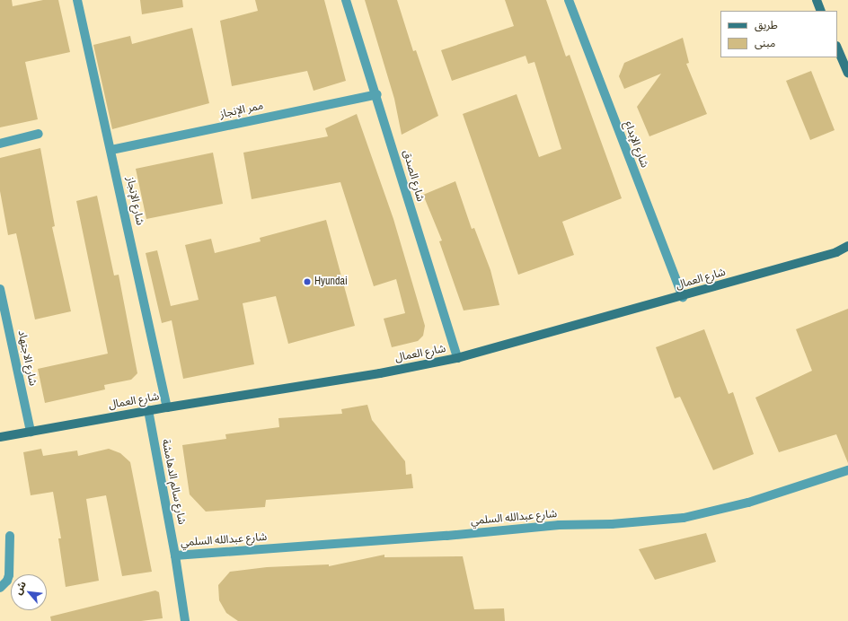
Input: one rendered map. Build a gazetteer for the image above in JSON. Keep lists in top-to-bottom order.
{
  "streets": {
    "street": [
      "ممر الإنجاز",
      "شارع الإبداع",
      "شارع الصدق",
      "شارع الإنجاز",
      "شارع العمال",
      "شارع الاجتهاد",
      "شارع سالم الدهامشة",
      "شارع عبدالله السلمي"
    ]
  },
  "crossings": [
    ["ممر الإنجاز", "شارع الصدق"],
    ["ممر الإنجاز", "شارع الإنجاز"],
    ["شارع الإبداع", "شارع العمال"],
    ["شارع الصدق", "شارع العمال"],
    ["شارع الإنجاز", "شارع العمال"],
    ["شارع العمال", "شارع الاجتهاد"],
    ["شارع العمال", "شارع سالم الدهامشة"],
    ["شارع سالم الدهامشة", "شارع عبدالله السلمي"]
  ],
  "places": ["Hyundai"],
  "legend": ["طريق", "مبنى"],
  "north": "top left"
}
